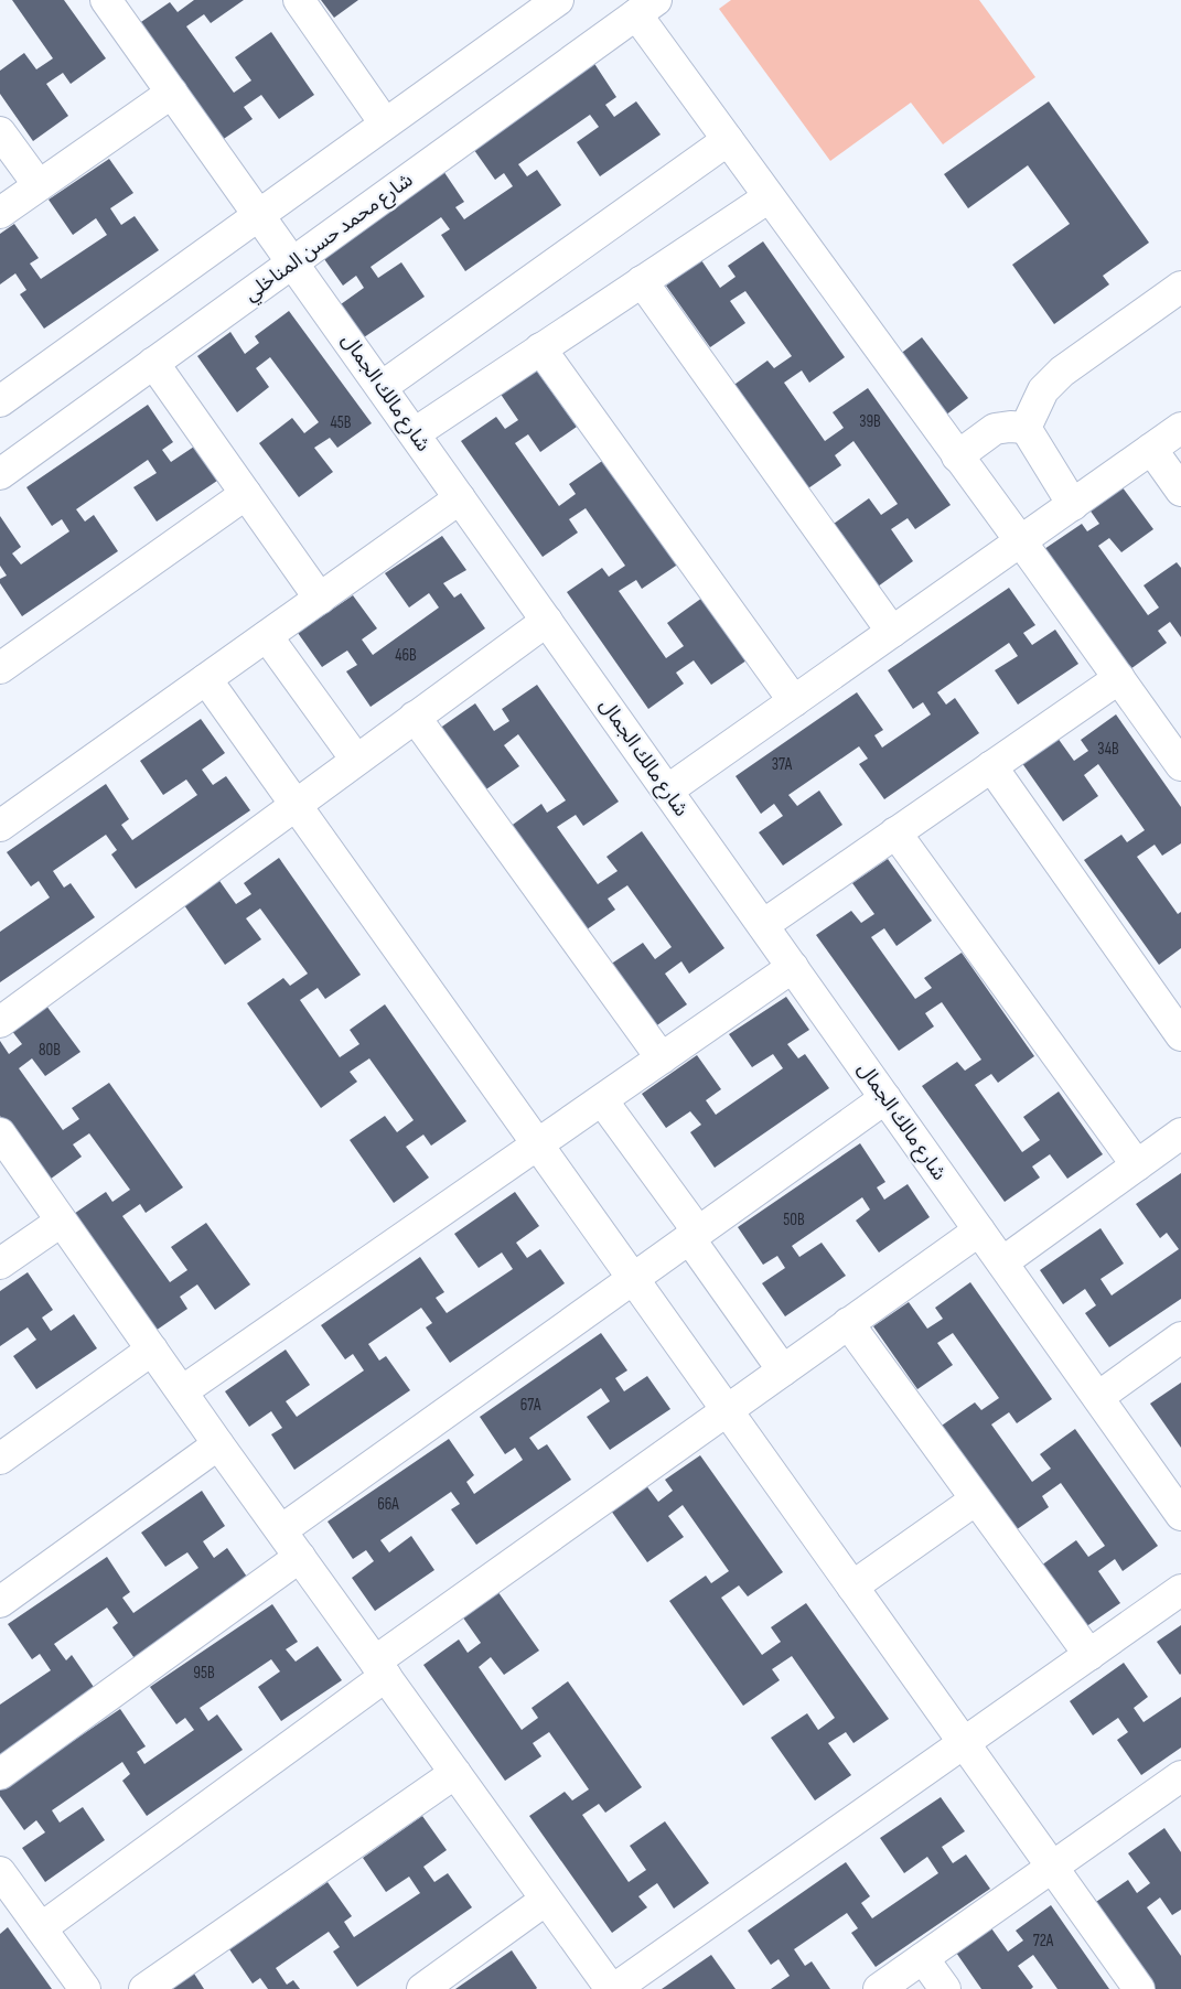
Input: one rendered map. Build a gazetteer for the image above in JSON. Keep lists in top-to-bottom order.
{
  "streets": {
    "street": ["شارع محمد حسن المناخلي", "شارع مالك الجمال"]
  },
  "crossings": [
    ["شارع محمد حسن المناخلي", "شارع مالك الجمال"]
  ],
  "house_numbers": [
    "39B",
    "45B",
    "46B",
    "34B",
    "37A",
    "80B",
    "50B",
    "67A",
    "66A",
    "95B",
    "72A"
  ]
}
